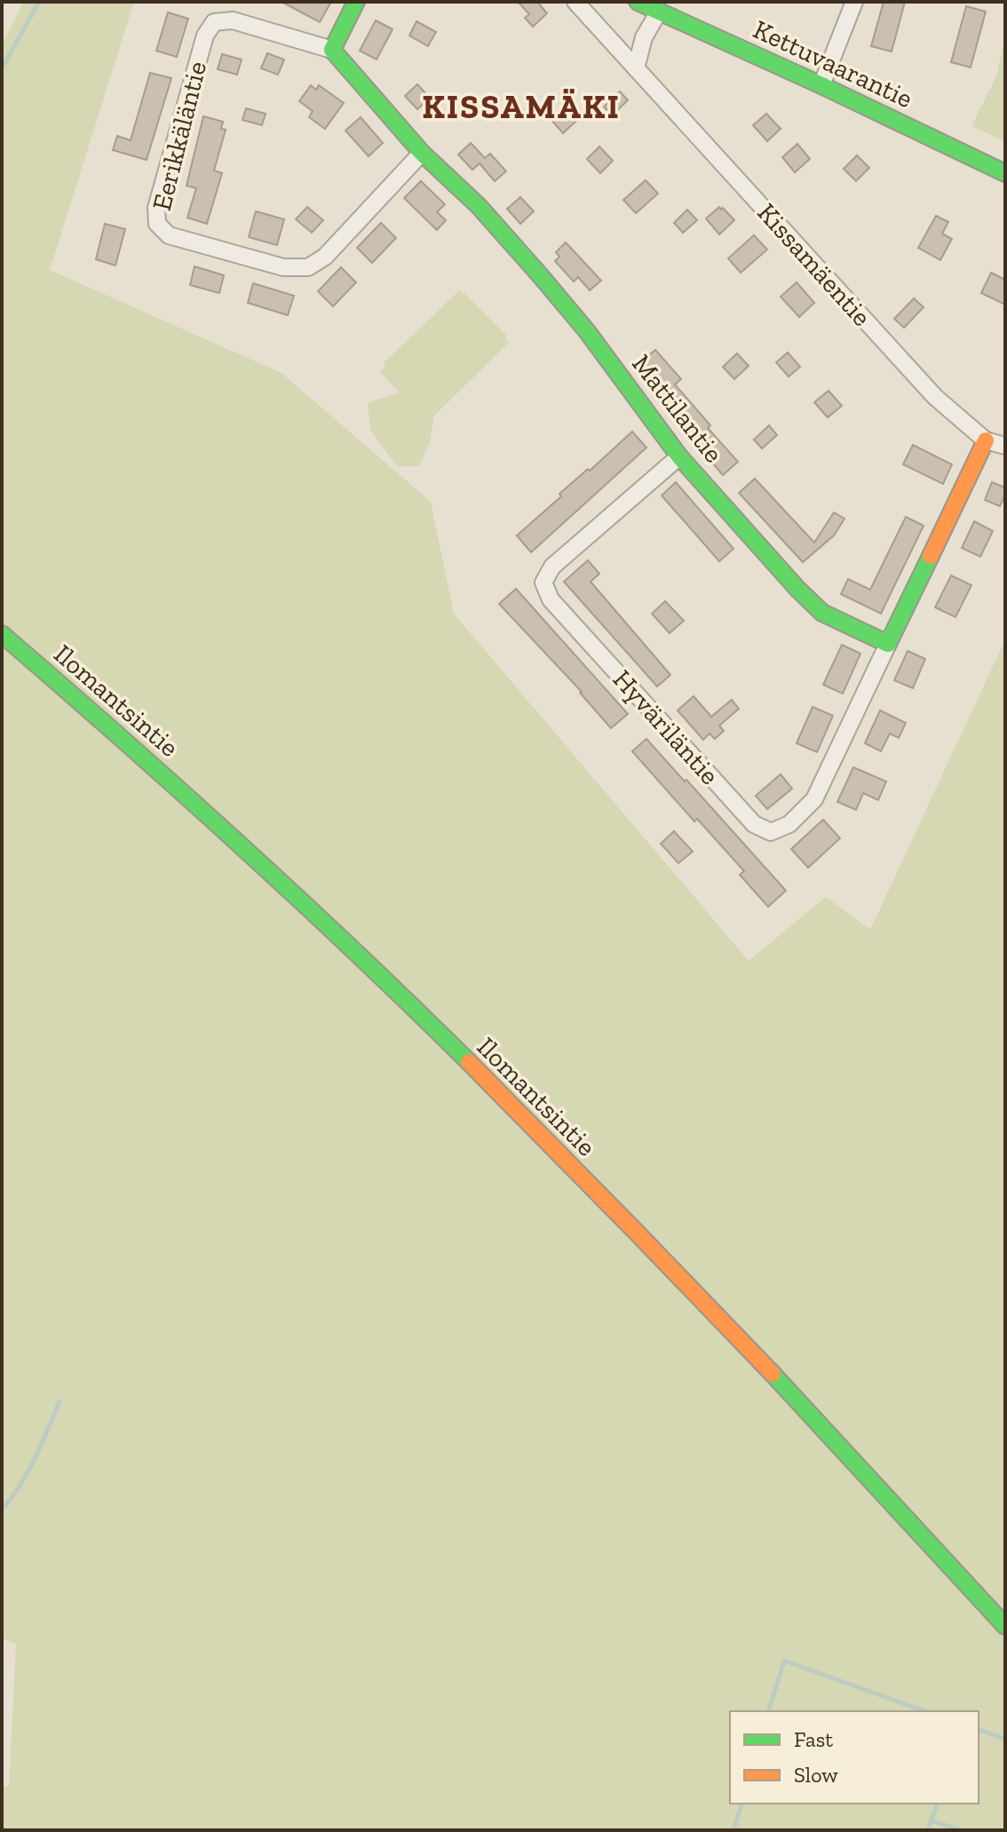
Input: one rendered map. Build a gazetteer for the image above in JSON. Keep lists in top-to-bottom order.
{
  "streets": {
    "street": [
      "Kettuvaarantie",
      "Eerikkäläntie",
      "Kissamäentie",
      "Mattilantie",
      "Ilomantsintie",
      "Hyväriläntie"
    ]
  },
  "crossings": [
    ["Eerikkäläntie", "Mattilantie"],
    ["Mattilantie", "Hyväriläntie"]
  ],
  "districts": ["KISSAMÄKI"],
  "legend": ["Fast", "Slow"]
}
